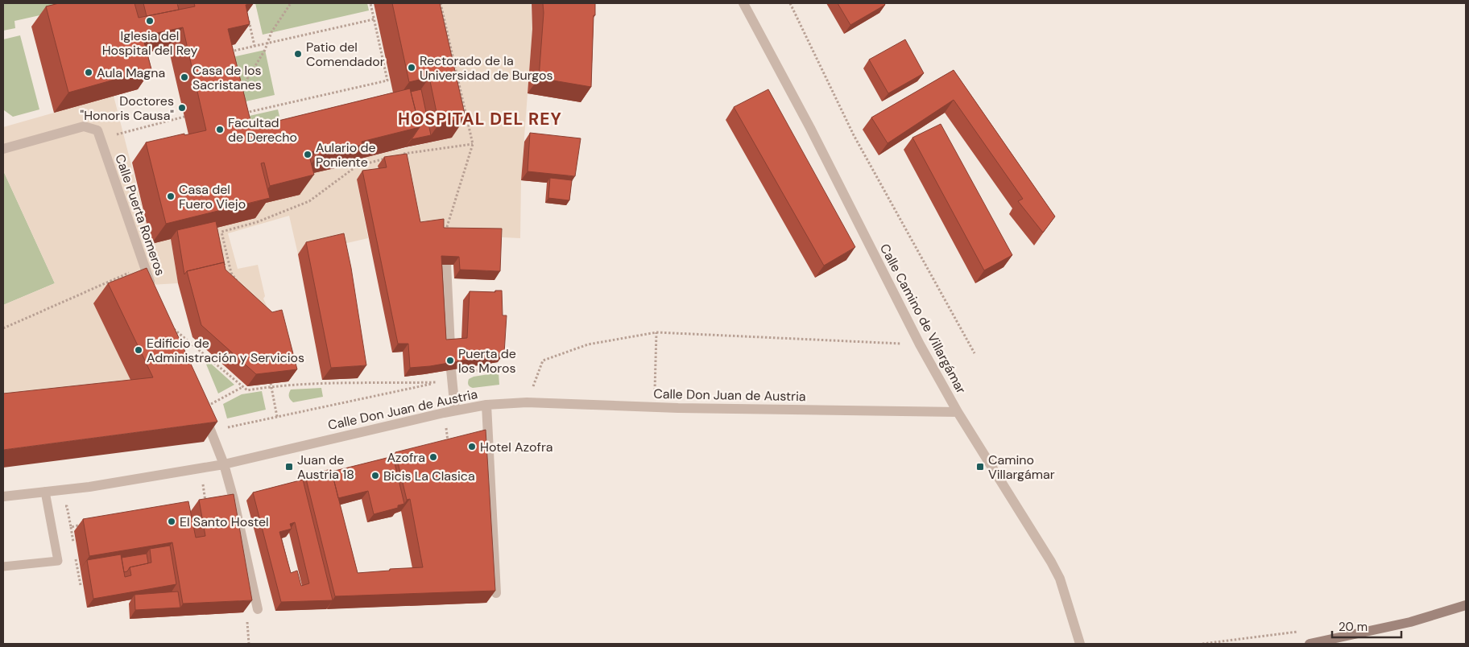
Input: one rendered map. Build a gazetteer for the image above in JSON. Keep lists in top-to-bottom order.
{
  "streets": {
    "street": ["Calle Puerta Romeros", "Calle Camino de Villargámar", "Calle Don Juan de Austria"]
  },
  "crossings": [
    ["Calle Camino de Villargámar", "Calle Don Juan de Austria"]
  ],
  "districts": ["HOSPITAL DEL REY"],
  "places": {
    "other": [
      "Iglesia del Hospital del Rey",
      "Patio del Comendador",
      "Rectorado de la Universidad de Burgos",
      "Aula Magna",
      "Casa de los Sacristanes",
      "Doctores \"Honoris Causa\"",
      "Facultad de Derecho",
      "Aulario de Poniente",
      "Casa del Fuero Viejo",
      "Edificio de Administración y Servicios",
      "Puerta de los Moros",
      "Hotel Azofra",
      "Azofra",
      "Bicis La Clasica",
      "El Santo Hostel"
    ],
    "transit": ["Juan de Austria 18", "Camino Villargámar"]
  },
  "scale_bar": "20 m"
}
